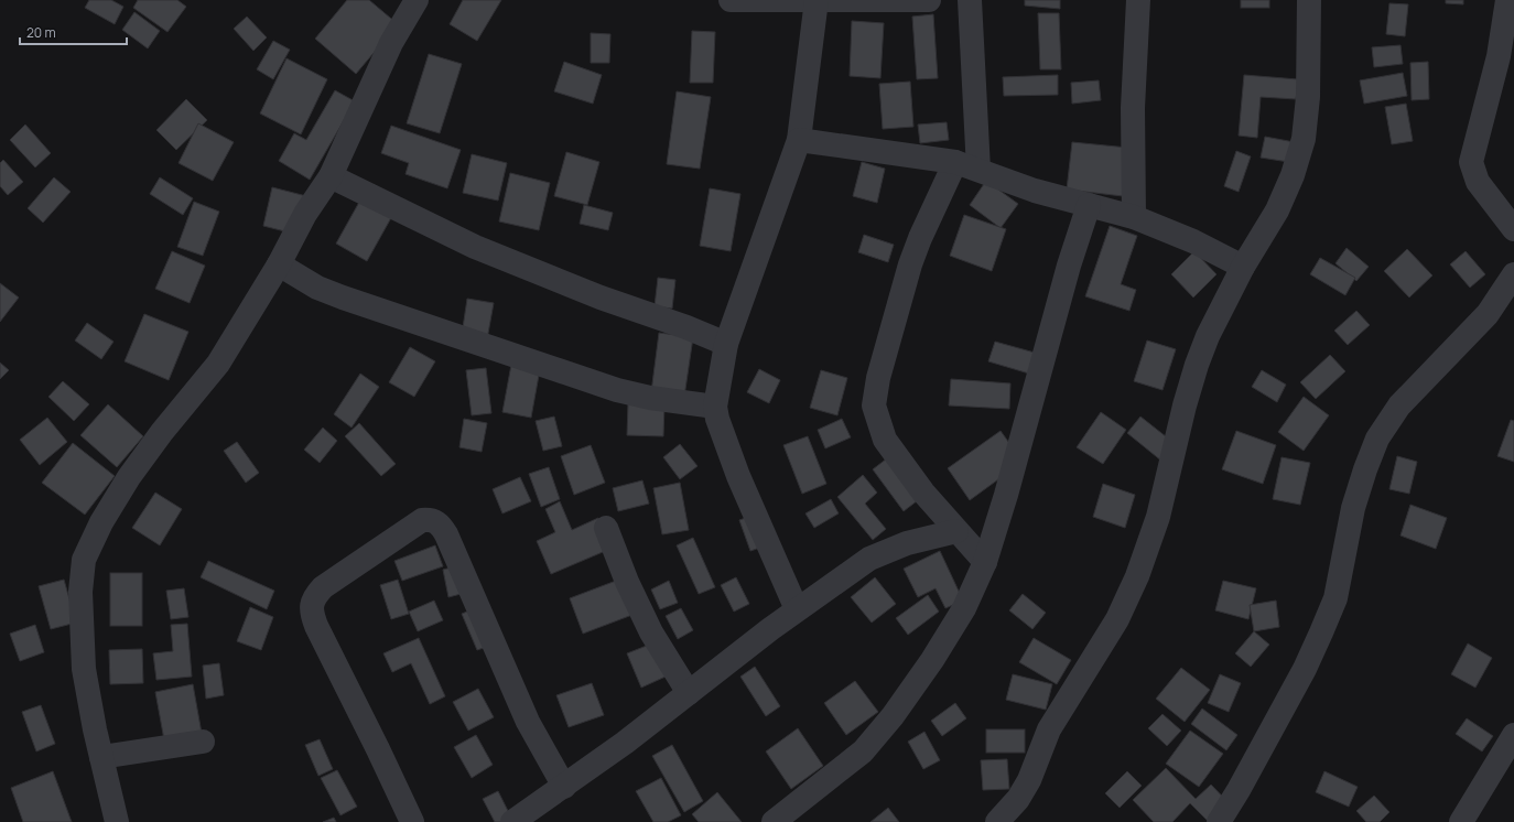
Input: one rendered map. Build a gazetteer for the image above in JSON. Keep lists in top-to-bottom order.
{
  "scale_bar": "20 m"
}
